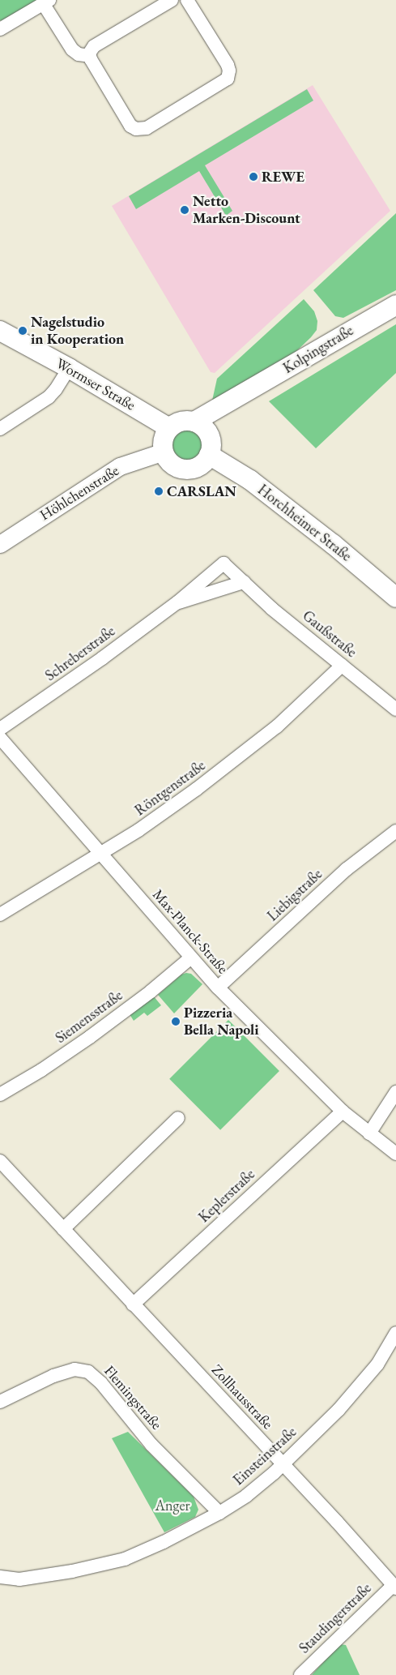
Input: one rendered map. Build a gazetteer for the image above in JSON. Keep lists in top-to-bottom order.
{
  "streets": {
    "main road": ["Kolpingstraße", "Wormser Straße", "Horchheimer Straße"],
    "street": [
      "Höhlchenstraße",
      "Gaußstraße",
      "Schreberstraße",
      "Röntgenstraße",
      "Liebigstraße",
      "Max-Planck-Straße",
      "Siemensstraße",
      "Keplerstraße",
      "Zollhausstraße",
      "Flemingstraße",
      "Einsteinstraße",
      "Staudingerstraße"
    ]
  },
  "crossings": [
    ["Kolpingstraße", "Wormser Straße"],
    ["Kolpingstraße", "Höhlchenstraße"],
    ["Kolpingstraße", "Horchheimer Straße"],
    ["Wormser Straße", "Höhlchenstraße"],
    ["Wormser Straße", "Horchheimer Straße"],
    ["Höhlchenstraße", "Horchheimer Straße"],
    ["Gaußstraße", "Schreberstraße"],
    ["Gaußstraße", "Röntgenstraße"],
    ["Röntgenstraße", "Max-Planck-Straße"],
    ["Liebigstraße", "Max-Planck-Straße"],
    ["Max-Planck-Straße", "Siemensstraße"],
    ["Max-Planck-Straße", "Keplerstraße"],
    ["Keplerstraße", "Zollhausstraße"],
    ["Zollhausstraße", "Einsteinstraße"],
    ["Zollhausstraße", "Staudingerstraße"],
    ["Flemingstraße", "Einsteinstraße"]
  ],
  "parks": ["Anger"],
  "places": [
    "REWE",
    "Netto Marken-Discount",
    "Nagelstudio in Kooperation",
    "CARSLAN",
    "Pizzeria Bella Napoli"
  ]
}
